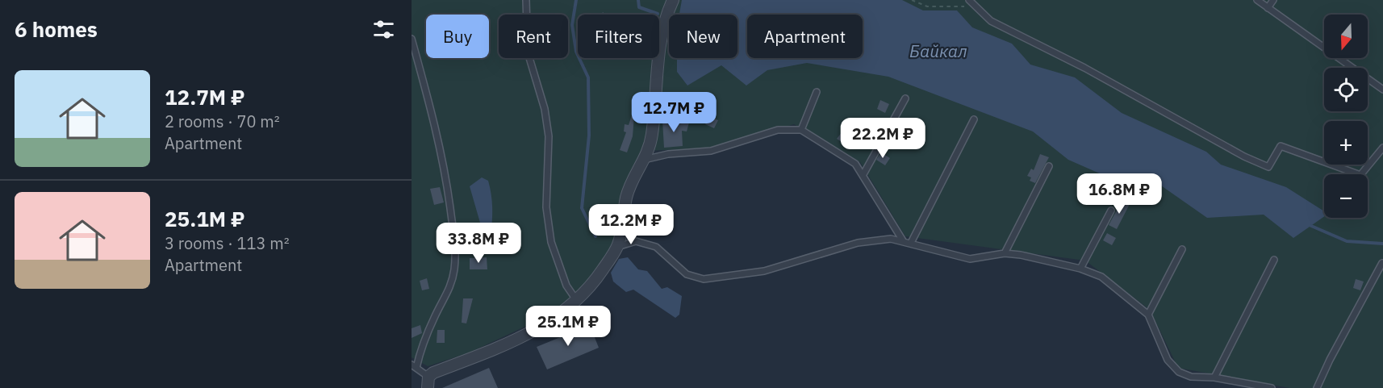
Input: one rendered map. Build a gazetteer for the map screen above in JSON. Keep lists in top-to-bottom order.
{
  "water": ["Байкал"],
  "north": "bottom",
  "page": {
    "heading": "6 homes",
    "map_buttons": ["+", "−"],
    "chip": [
      "Buy",
      "Rent",
      "Filters",
      "New",
      "Apartment"
    ],
    "list": [
      {
        "name": "12.7M ₽",
        "note": "2 rooms · 70 m² · Apartment"
      },
      {
        "name": "25.1M ₽",
        "note": "3 rooms · 113 m² · Apartment"
      }
    ],
    "price": [
      "12.7M ₽",
      "22.2M ₽",
      "16.8M ₽",
      "12.2M ₽",
      "33.8M ₽",
      "25.1M ₽"
    ]
  }
}
